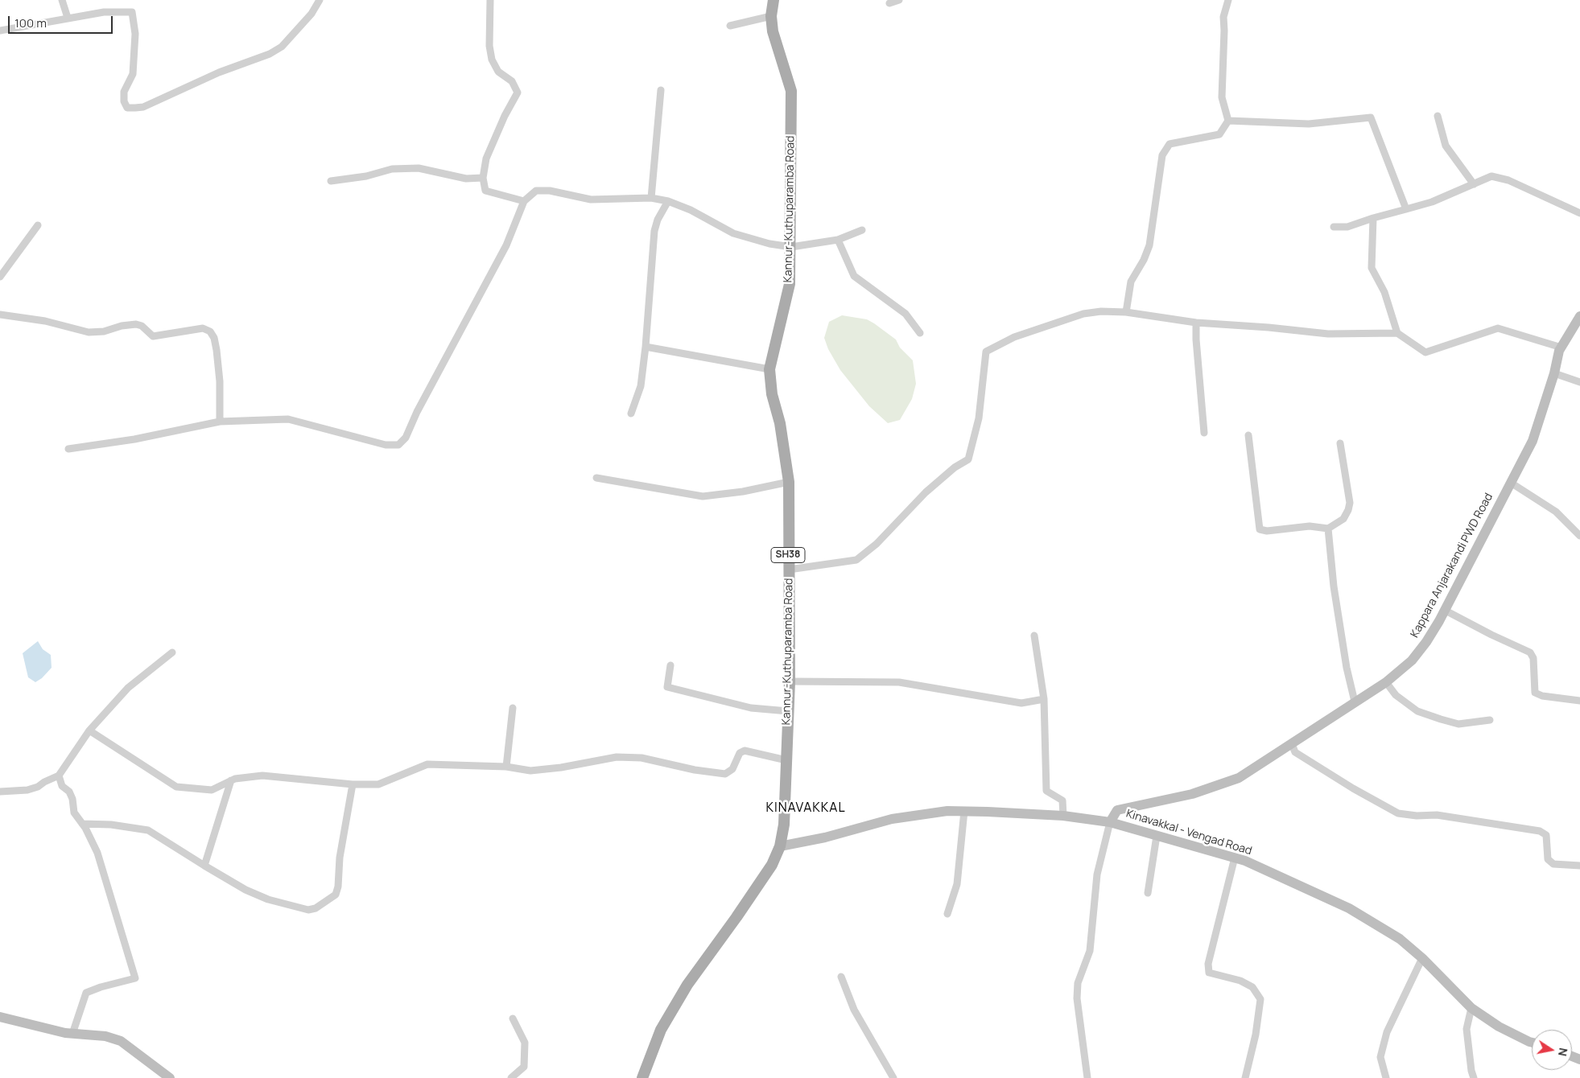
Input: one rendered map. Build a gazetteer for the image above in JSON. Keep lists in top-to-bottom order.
{
  "streets": {
    "main road": [
      "Kannur-Kuthuparamba Road",
      "SH38",
      "Kappara Anjarakandi PWD Road",
      "Kinavakkal - Vengad Road"
    ]
  },
  "crossings": [
    ["Kannur-Kuthuparamba Road", "Kinavakkal - Vengad Road"],
    ["Kappara Anjarakandi PWD Road", "Kinavakkal - Vengad Road"]
  ],
  "districts": ["KINAVAKKAL"],
  "scale_bar": "100 m",
  "north": "right"
}
